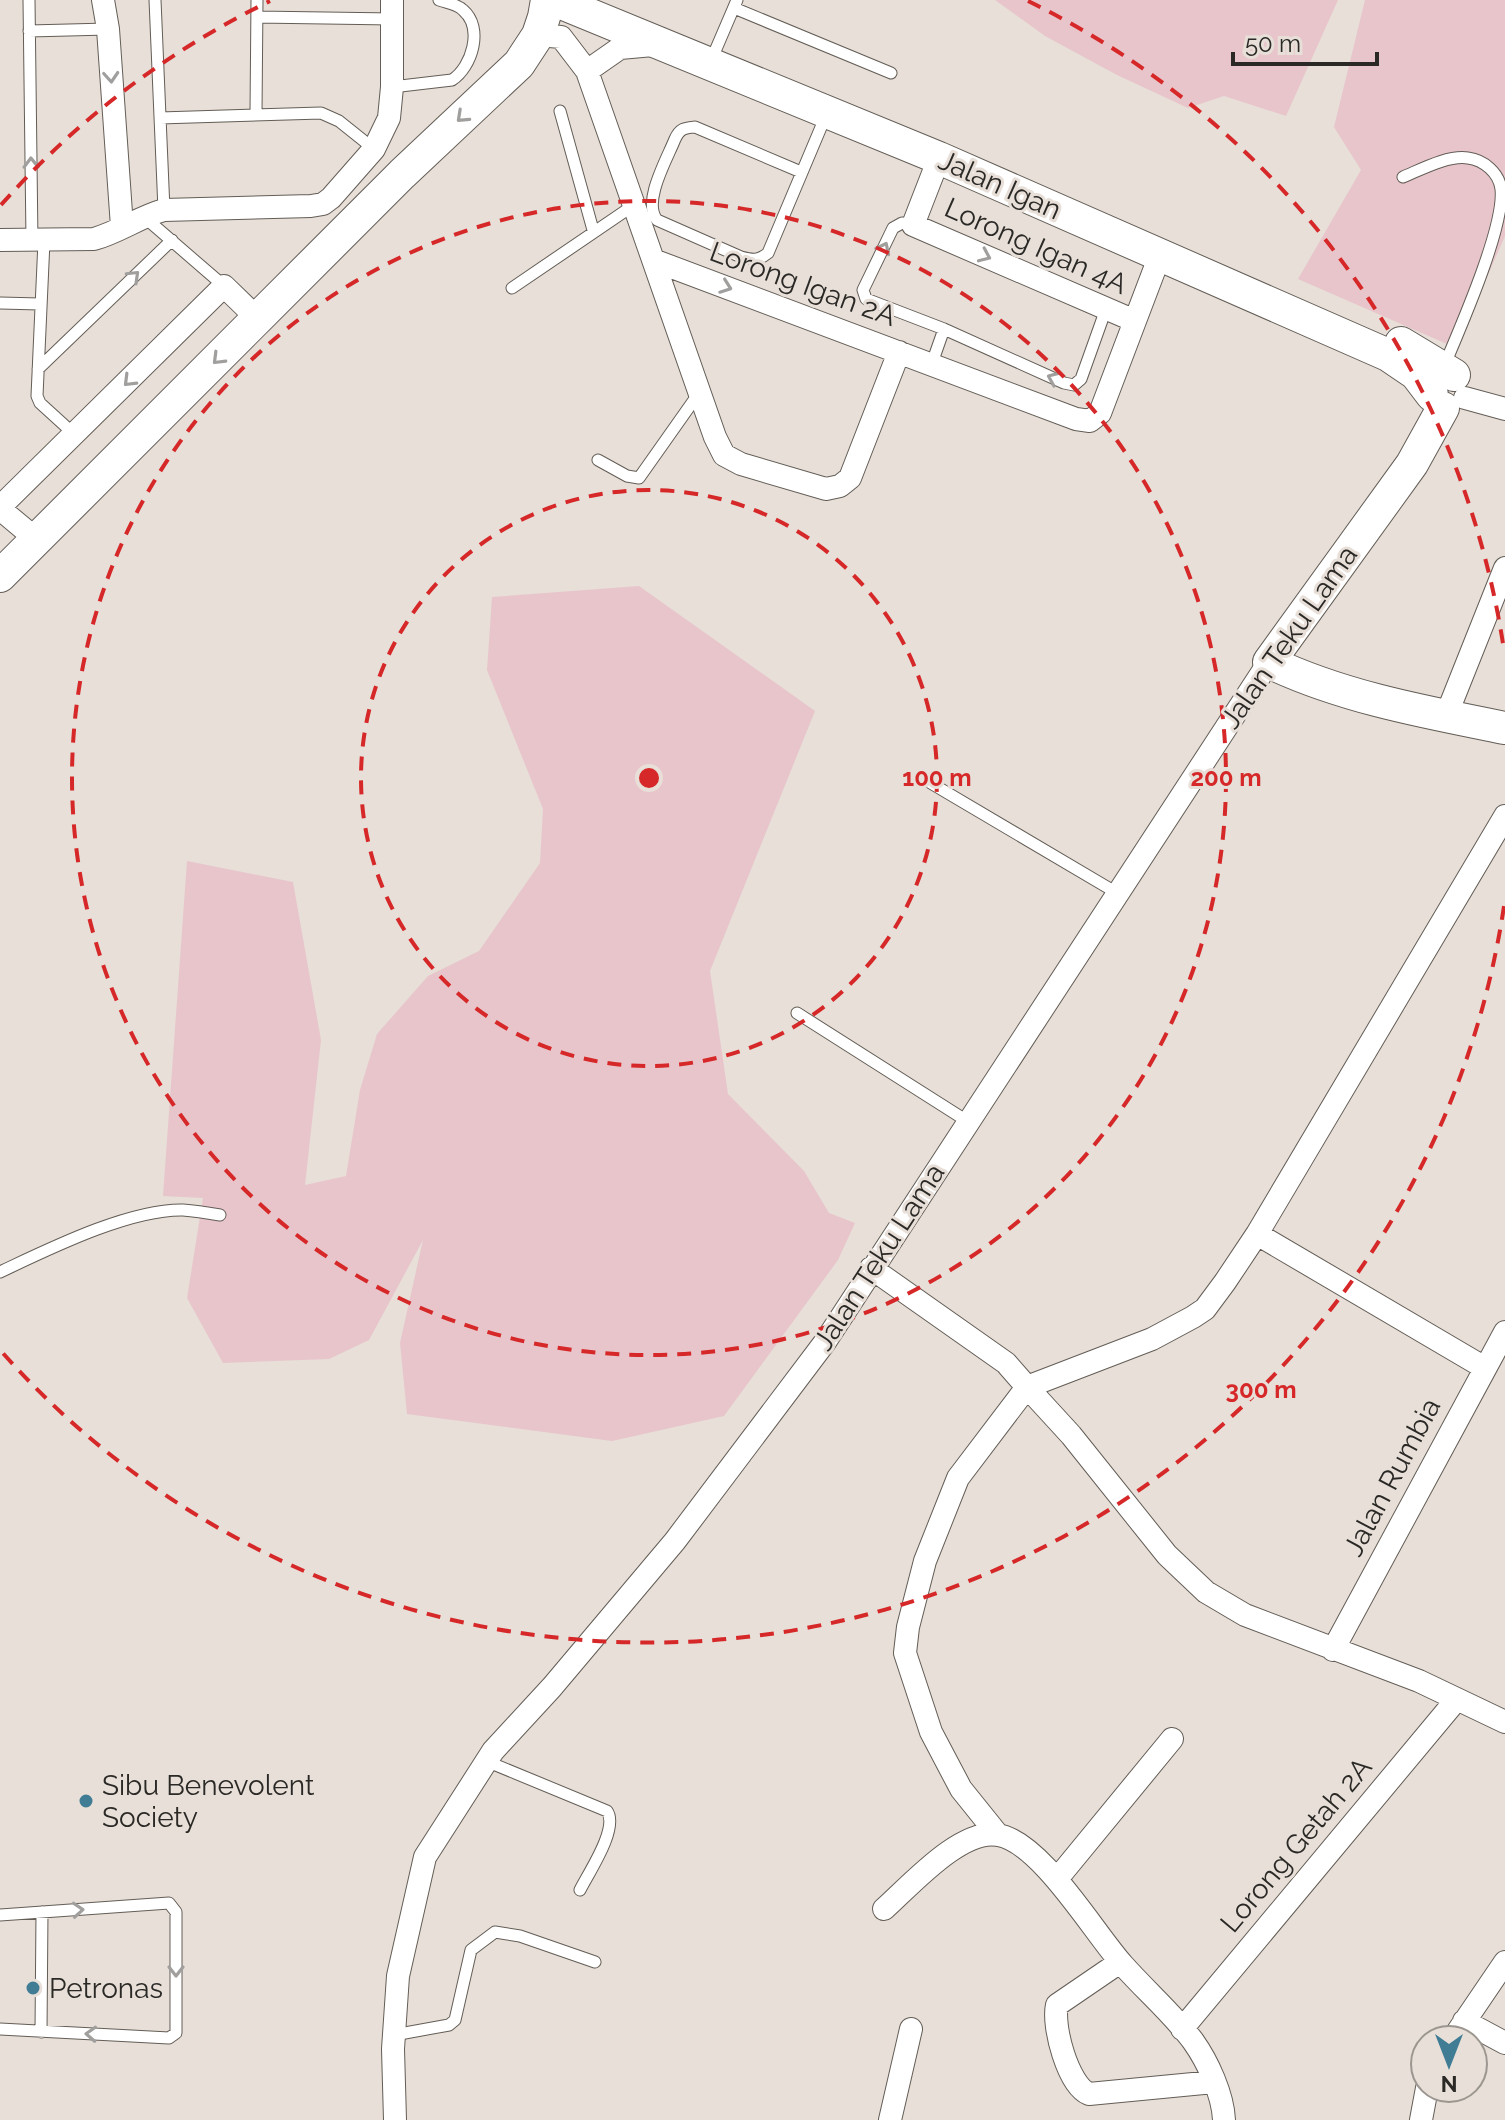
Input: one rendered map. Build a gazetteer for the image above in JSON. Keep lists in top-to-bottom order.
{
  "streets": {
    "street": [
      "Jalan Igan",
      "Lorong Igan 4A",
      "Lorong Igan 2A",
      "Jalan Teku Lama",
      "Jalan Rumbia",
      "Lorong Getah 2A"
    ]
  },
  "crossings": [
    ["Jalan Igan", "Jalan Teku Lama"],
    ["Lorong Igan 4A", "Lorong Igan 2A"]
  ],
  "one_way": ["Lorong Igan 4A", "Lorong Igan 2A"],
  "places": ["Sibu Benevolent Society", "Petronas"],
  "scale_bar": "50 m",
  "north": "bottom",
  "rings": ["100 m", "200 m", "300 m"]
}
